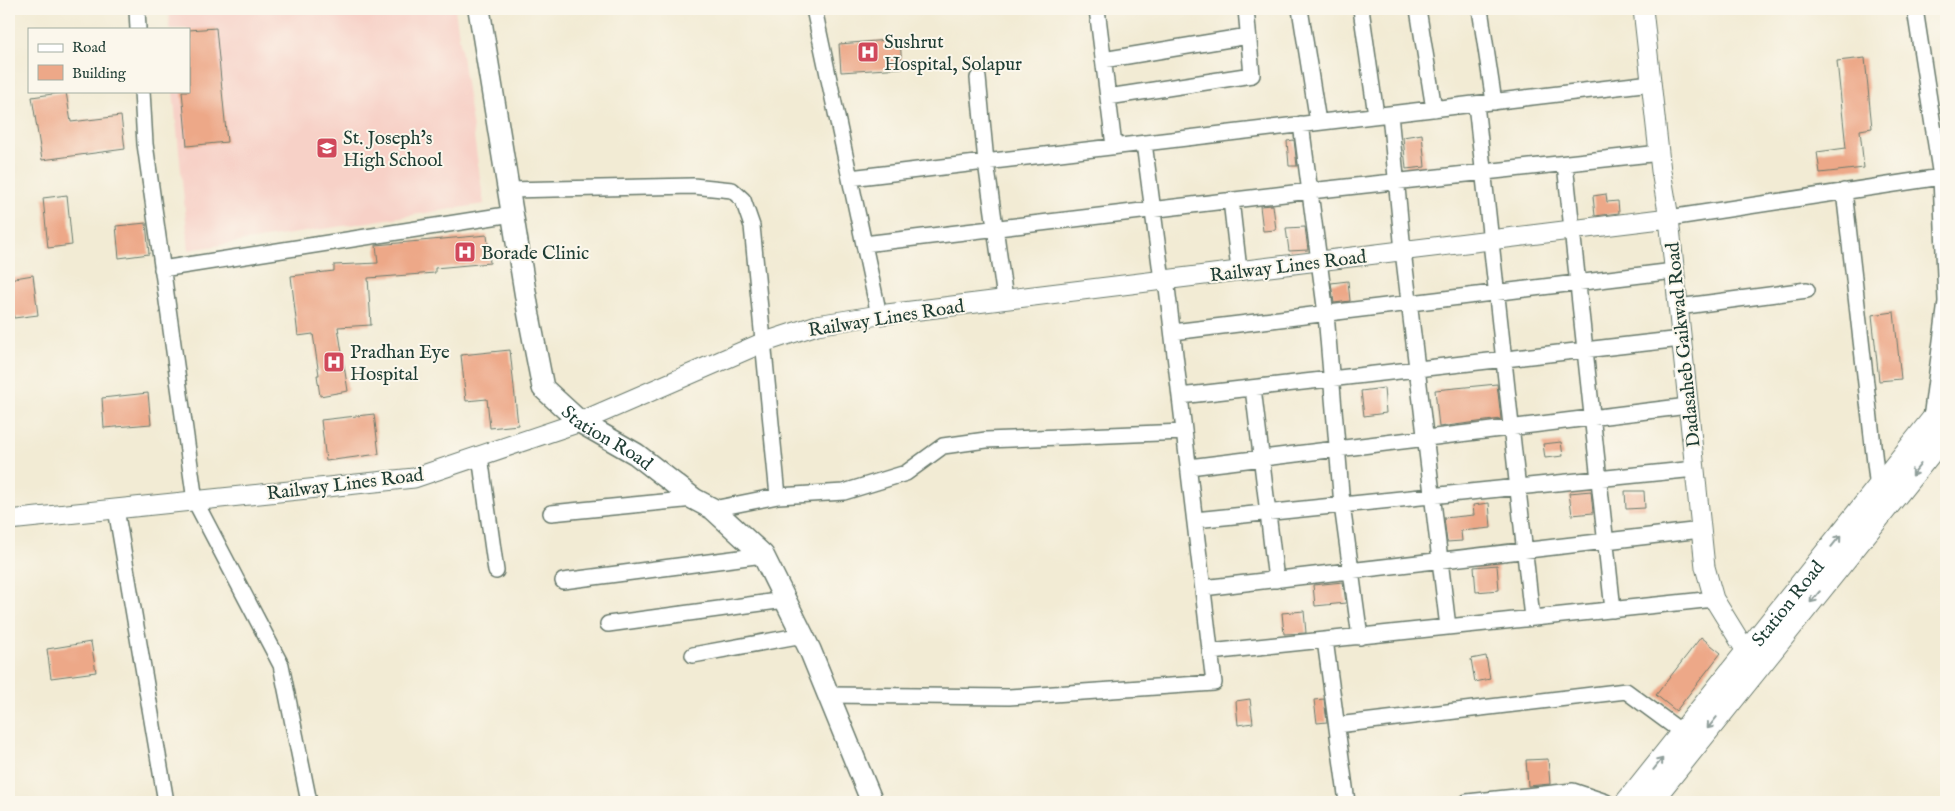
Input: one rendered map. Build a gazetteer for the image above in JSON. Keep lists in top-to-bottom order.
{
  "streets": {
    "main road": ["Station Road"],
    "street": ["Railway Lines Road", "Dadasaheb Gaikwad Road"]
  },
  "crossings": [
    ["Railway Lines Road", "Dadasaheb Gaikwad Road"],
    ["Railway Lines Road", "Station Road"],
    ["Dadasaheb Gaikwad Road", "Station Road"]
  ],
  "places": {
    "hospital": ["Sushrut Hospital, Solapur", "Borade Clinic", "Pradhan Eye Hospital"],
    "school or university": ["St. Joseph's High School"]
  },
  "legend": ["Road", "Building"]
}
